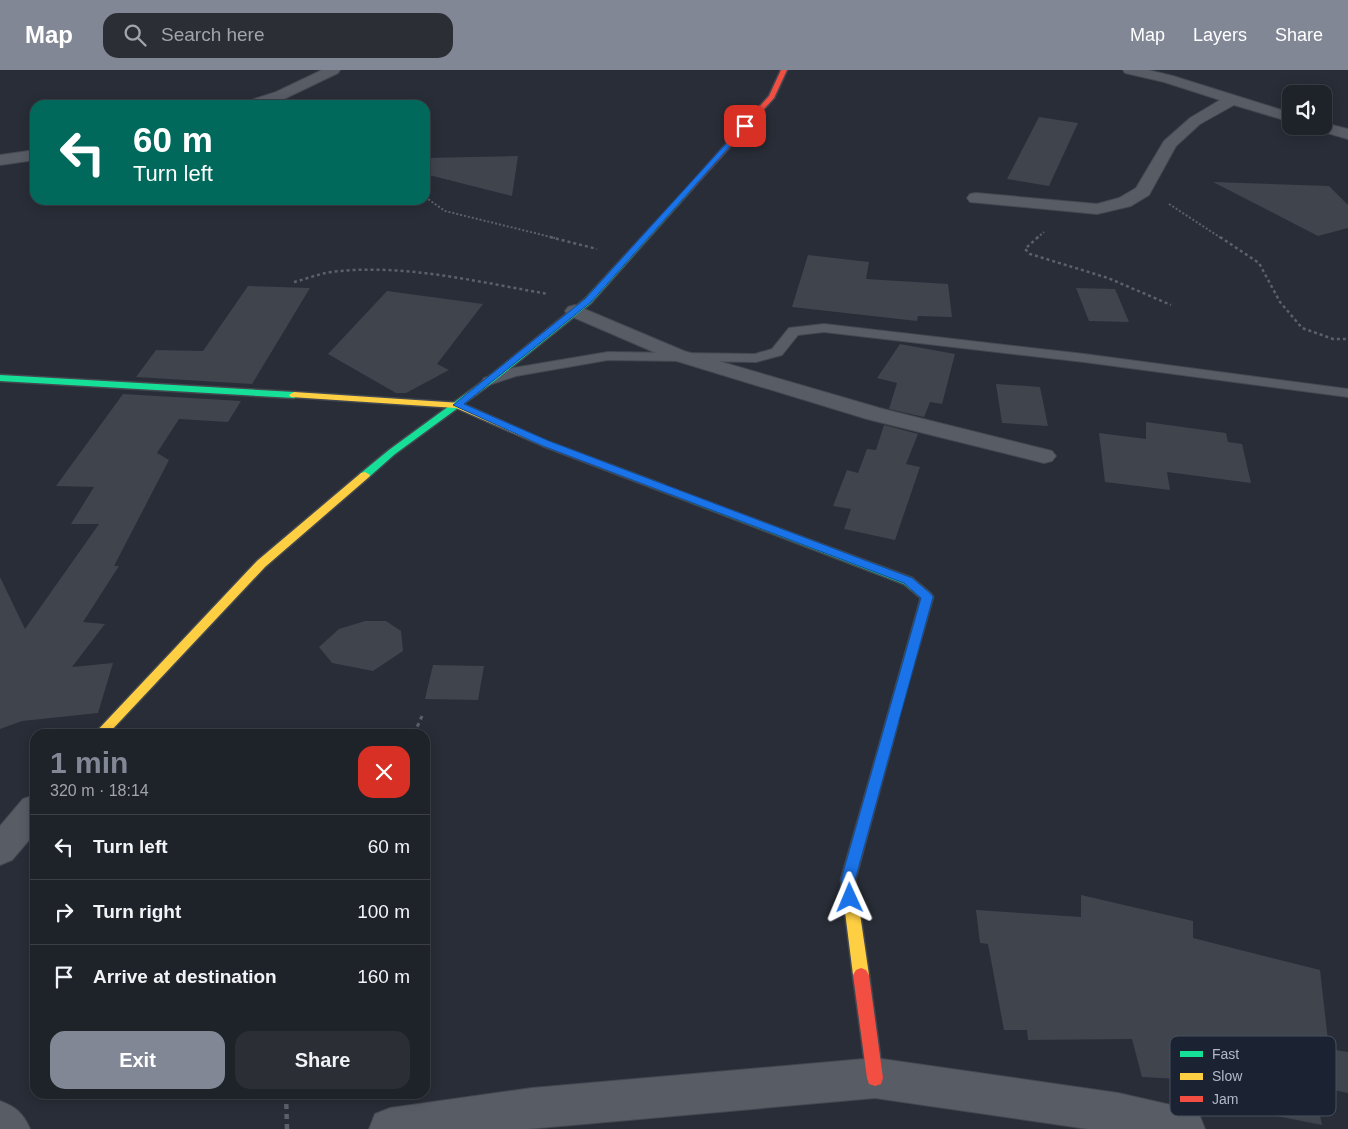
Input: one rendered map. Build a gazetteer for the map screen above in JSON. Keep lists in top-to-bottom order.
{
  "legend": ["Fast", "Slow", "Jam"],
  "page": {
    "header": "Map",
    "search": "Search here",
    "nav": ["Map", "Layers", "Share"],
    "turn": ["60 m", "Turn left"],
    "heading": ["1 min", "320 m · 18:14"],
    "list": [
      {
        "name": "Turn left",
        "value": "60 m"
      },
      {
        "name": "Turn right",
        "value": "100 m"
      },
      {
        "name": "Arrive at destination",
        "value": "160 m"
      }
    ],
    "buttons": ["Exit", "Share"]
  }
}
